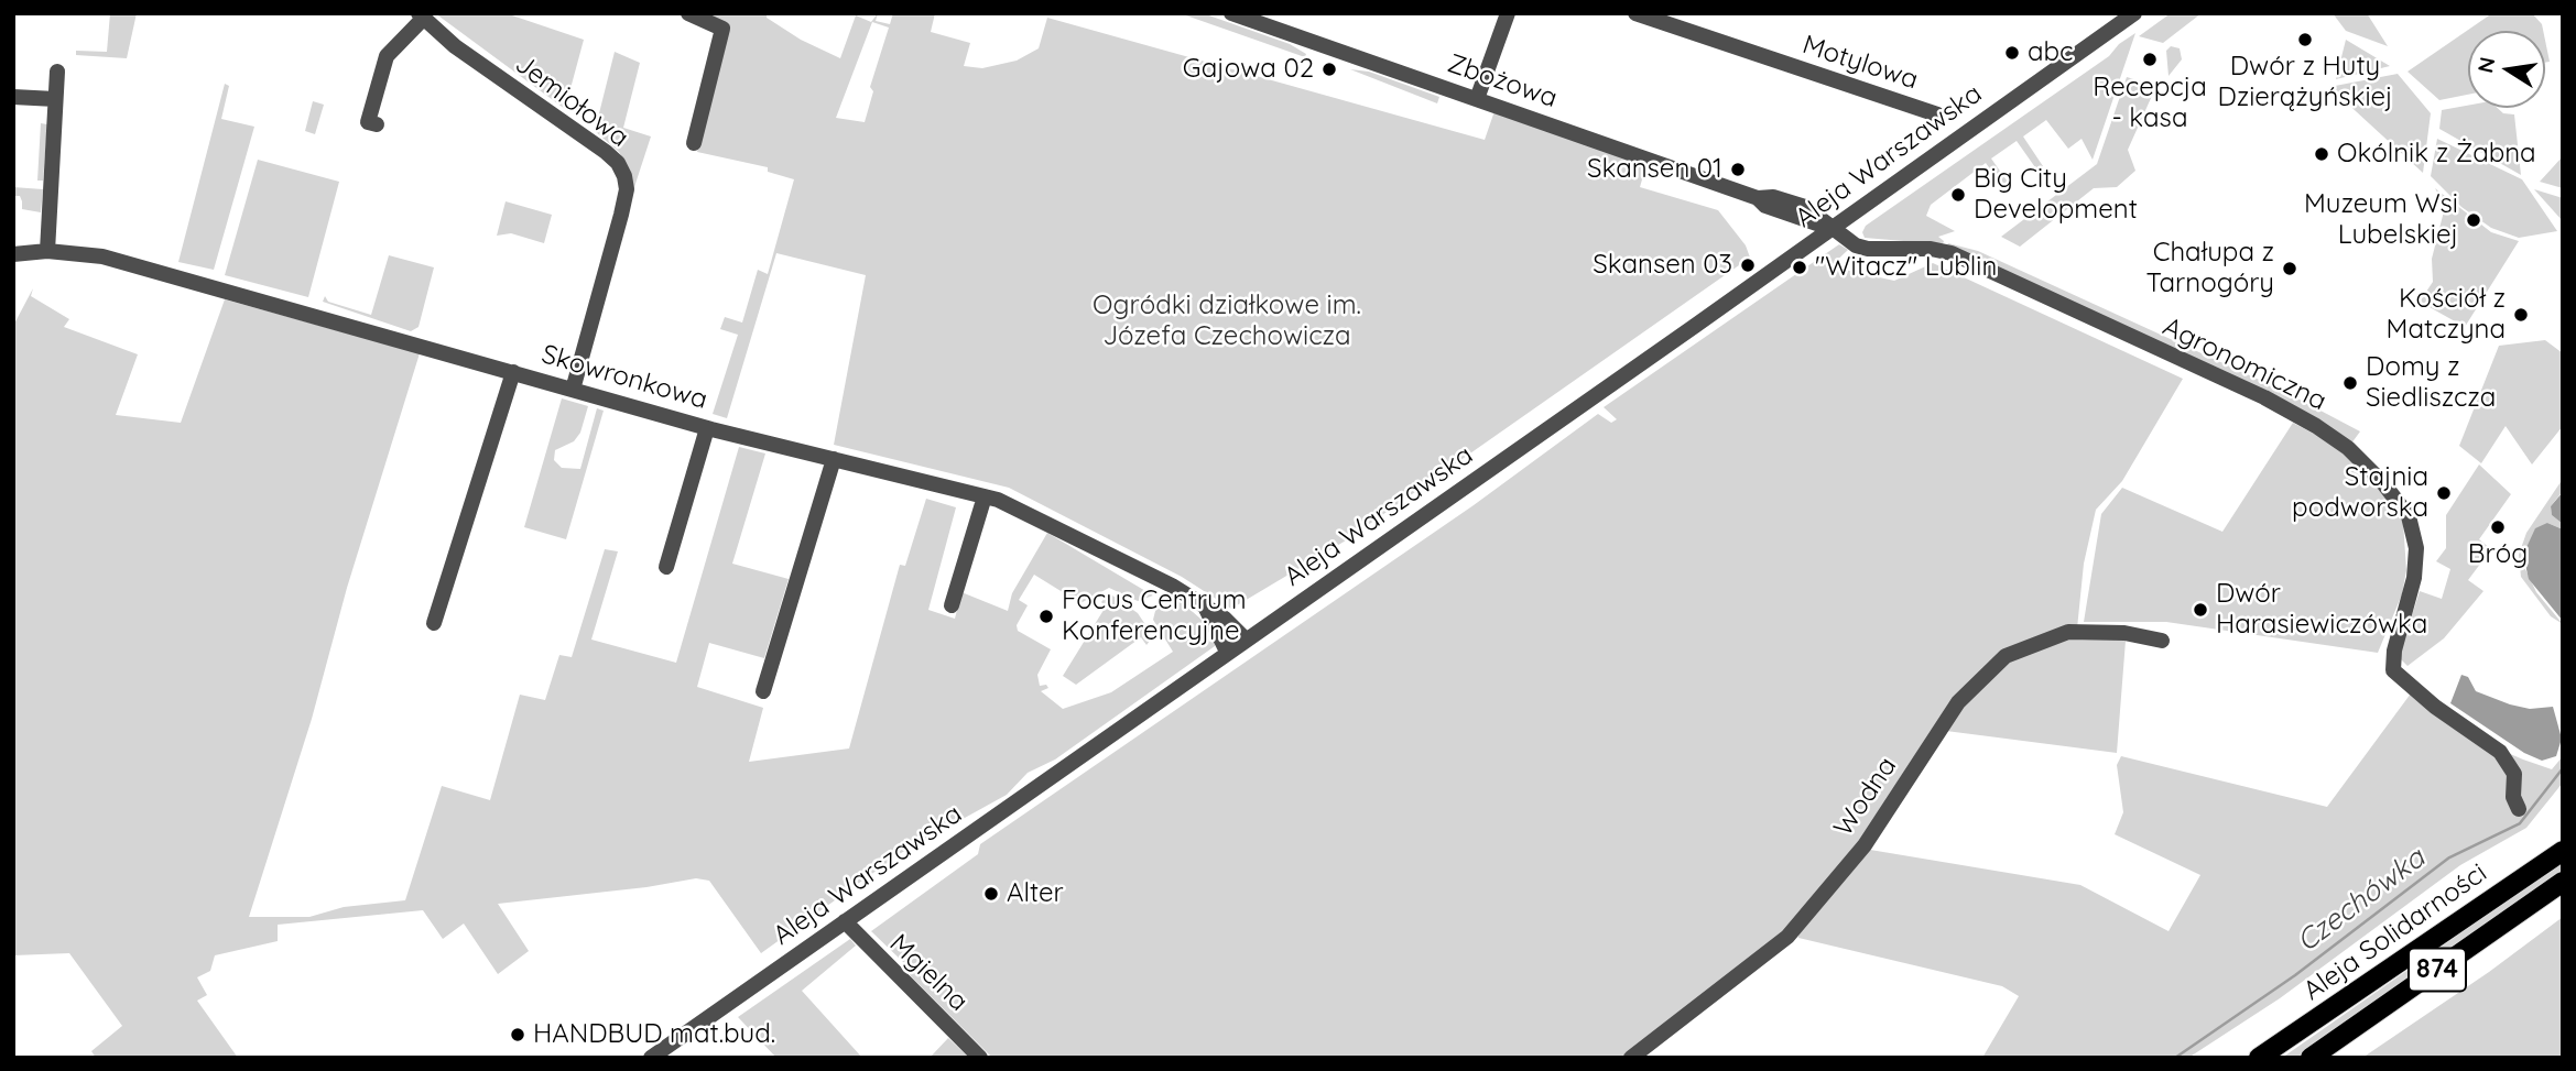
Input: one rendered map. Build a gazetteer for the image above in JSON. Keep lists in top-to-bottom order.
{
  "streets": {
    "main road": ["Aleja Solidarności", "874"],
    "street": [
      "Motylowa",
      "Zbożowa",
      "Jemiołowa",
      "Aleja Warszawska",
      "Agronomiczna",
      "Skowronkowa",
      "Wodna",
      "Mgielna"
    ]
  },
  "crossings": [
    ["Zbożowa", "Aleja Warszawska"],
    ["Zbożowa", "Agronomiczna"],
    ["Jemiołowa", "Skowronkowa"],
    ["Aleja Warszawska", "Agronomiczna"],
    ["Aleja Warszawska", "Skowronkowa"],
    ["Aleja Warszawska", "Mgielna"]
  ],
  "water": ["Czechówka"],
  "parks": ["Ogródki działkowe im. Józefa Czechowicza"],
  "places": [
    "Dwór z Huty Dzierążyńskiej",
    "abc",
    "Recepcja - kasa",
    "Gajowa 02",
    "Okólnik z Żabna",
    "Skansen 01",
    "Big City Development",
    "Muzeum Wsi Lubelskiej",
    "Skansen 03",
    "\"Witacz\" Lublin",
    "Chałupa z Tarnogóry",
    "Kościół z Matczyna",
    "Domy z Siedliszcza",
    "Stajnia podworska",
    "Bróg",
    "Dwór Harasiewiczówka",
    "Focus Centrum Konferencyjne",
    "Alter",
    "HANDBUD mat.bud."
  ],
  "north": "left"
}
